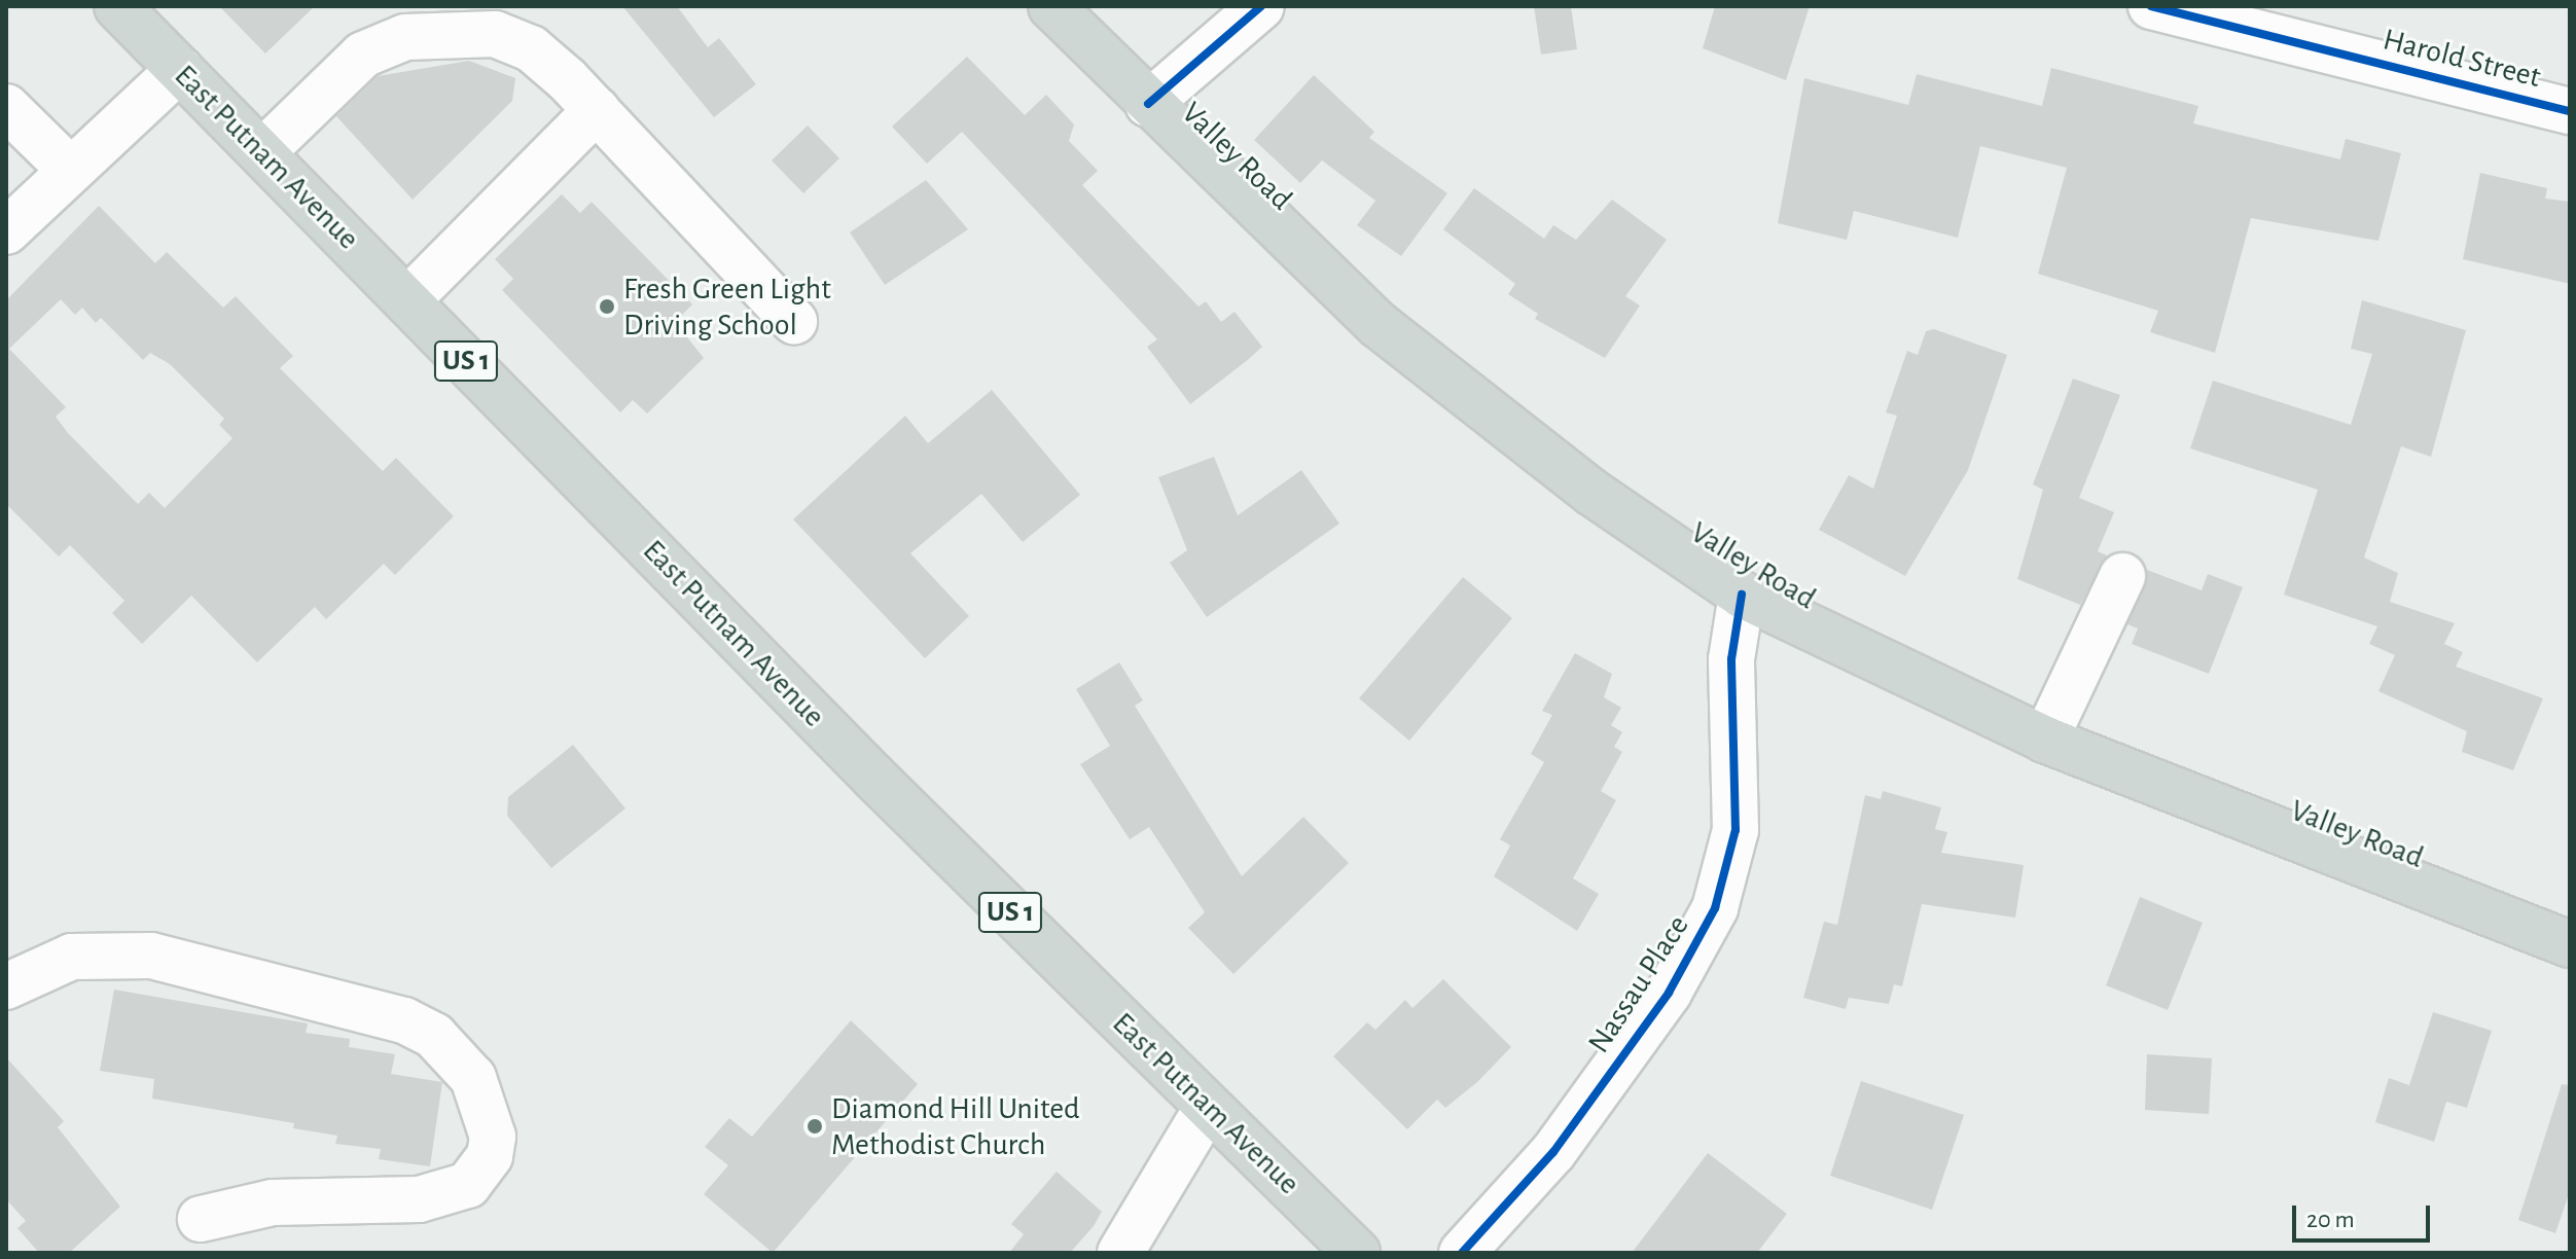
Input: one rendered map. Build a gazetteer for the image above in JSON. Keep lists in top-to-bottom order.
{
  "streets": {
    "main road": ["Valley Road", "East Putnam Avenue", "US 1"],
    "street": ["Harold Street", "Nassau Place"]
  },
  "crossings": [
    ["Valley Road", "Nassau Place"]
  ],
  "places": ["Fresh Green Light Driving School", "Diamond Hill United Methodist Church"],
  "scale_bar": "20 m"
}
